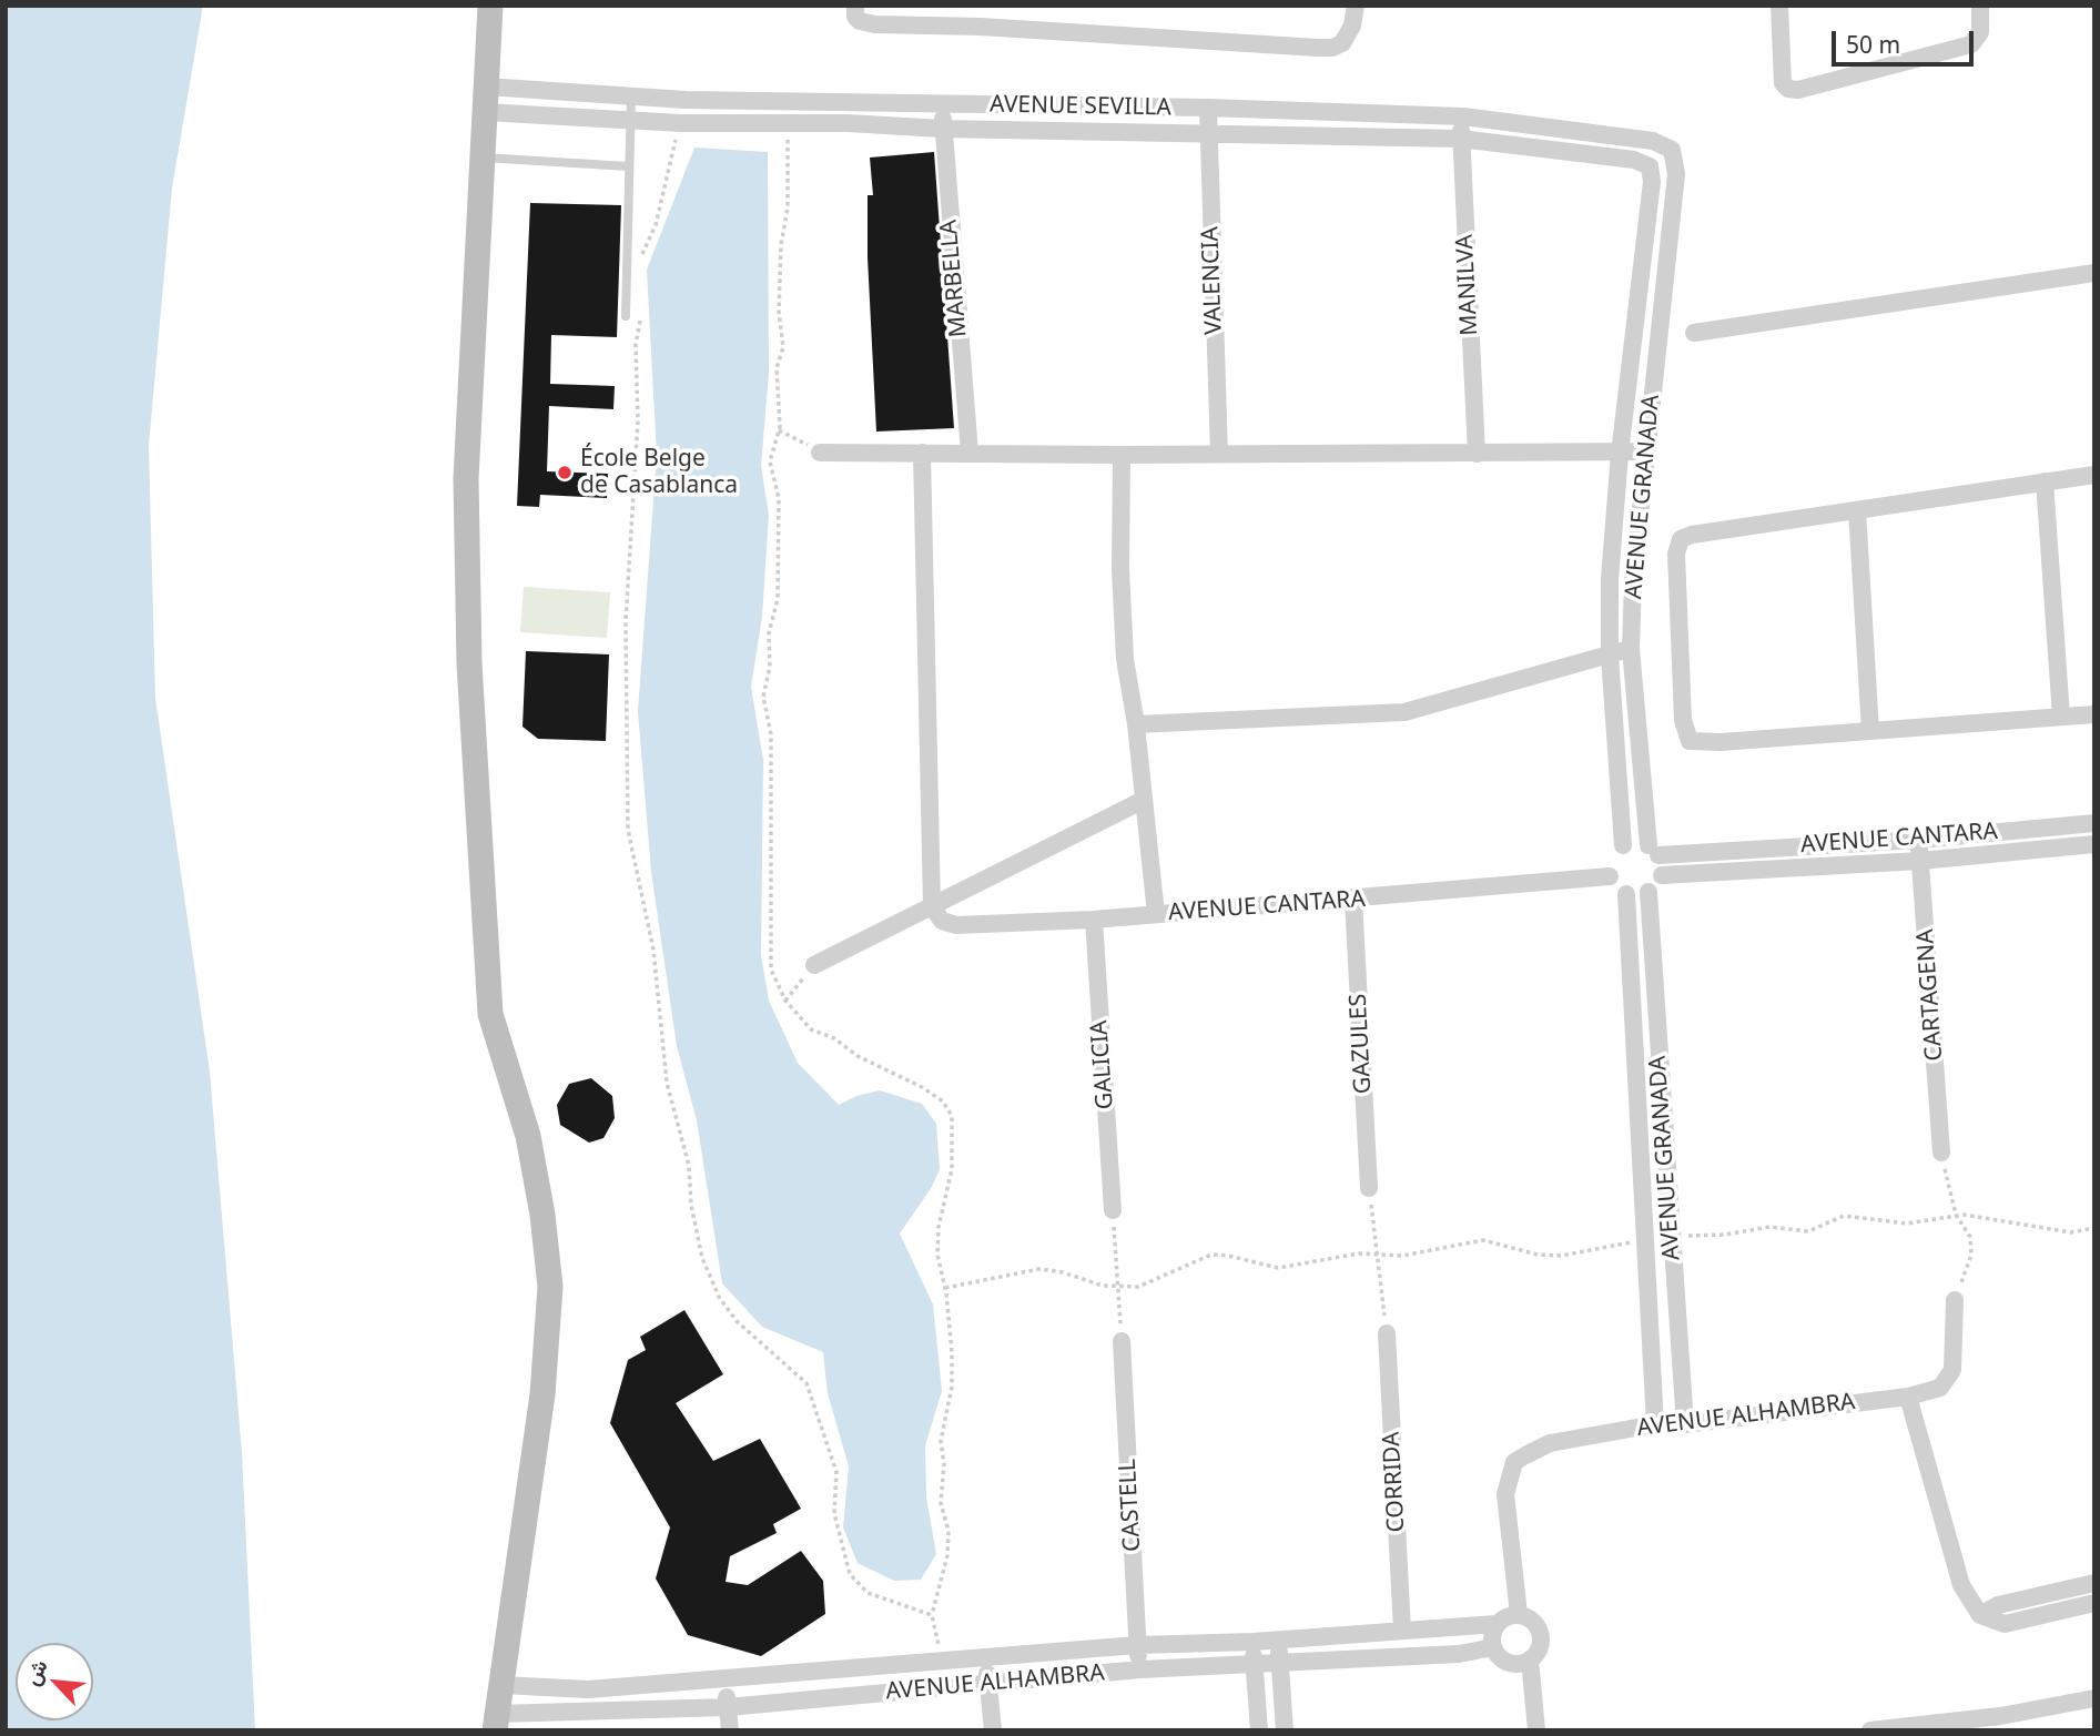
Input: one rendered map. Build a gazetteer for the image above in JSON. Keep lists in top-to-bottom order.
{
  "streets": {
    "street": [
      "AVENUE SEVILLA",
      "MARBELLA",
      "VALENCIA",
      "MANILVA",
      "AVENUE GRANADA",
      "AVENUE CANTARA",
      "CARTAGENA",
      "GAZULES",
      "GALICIA",
      "AVENUE ALHAMBRA",
      "CORRIDA",
      "CASTELL"
    ]
  },
  "crossings": [
    ["AVENUE SEVILLA", "MARBELLA"],
    ["AVENUE SEVILLA", "VALENCIA"],
    ["AVENUE SEVILLA", "MANILVA"],
    ["AVENUE SEVILLA", "AVENUE GRANADA"],
    ["AVENUE GRANADA", "AVENUE CANTARA"],
    ["AVENUE GRANADA", "AVENUE ALHAMBRA"],
    ["AVENUE CANTARA", "CARTAGENA"],
    ["AVENUE CANTARA", "GAZULES"],
    ["AVENUE CANTARA", "GALICIA"],
    ["AVENUE ALHAMBRA", "CORRIDA"],
    ["AVENUE ALHAMBRA", "CASTELL"]
  ],
  "places": ["École Belge de Casablanca"],
  "scale_bar": "50 m",
  "north": "top left"
}
